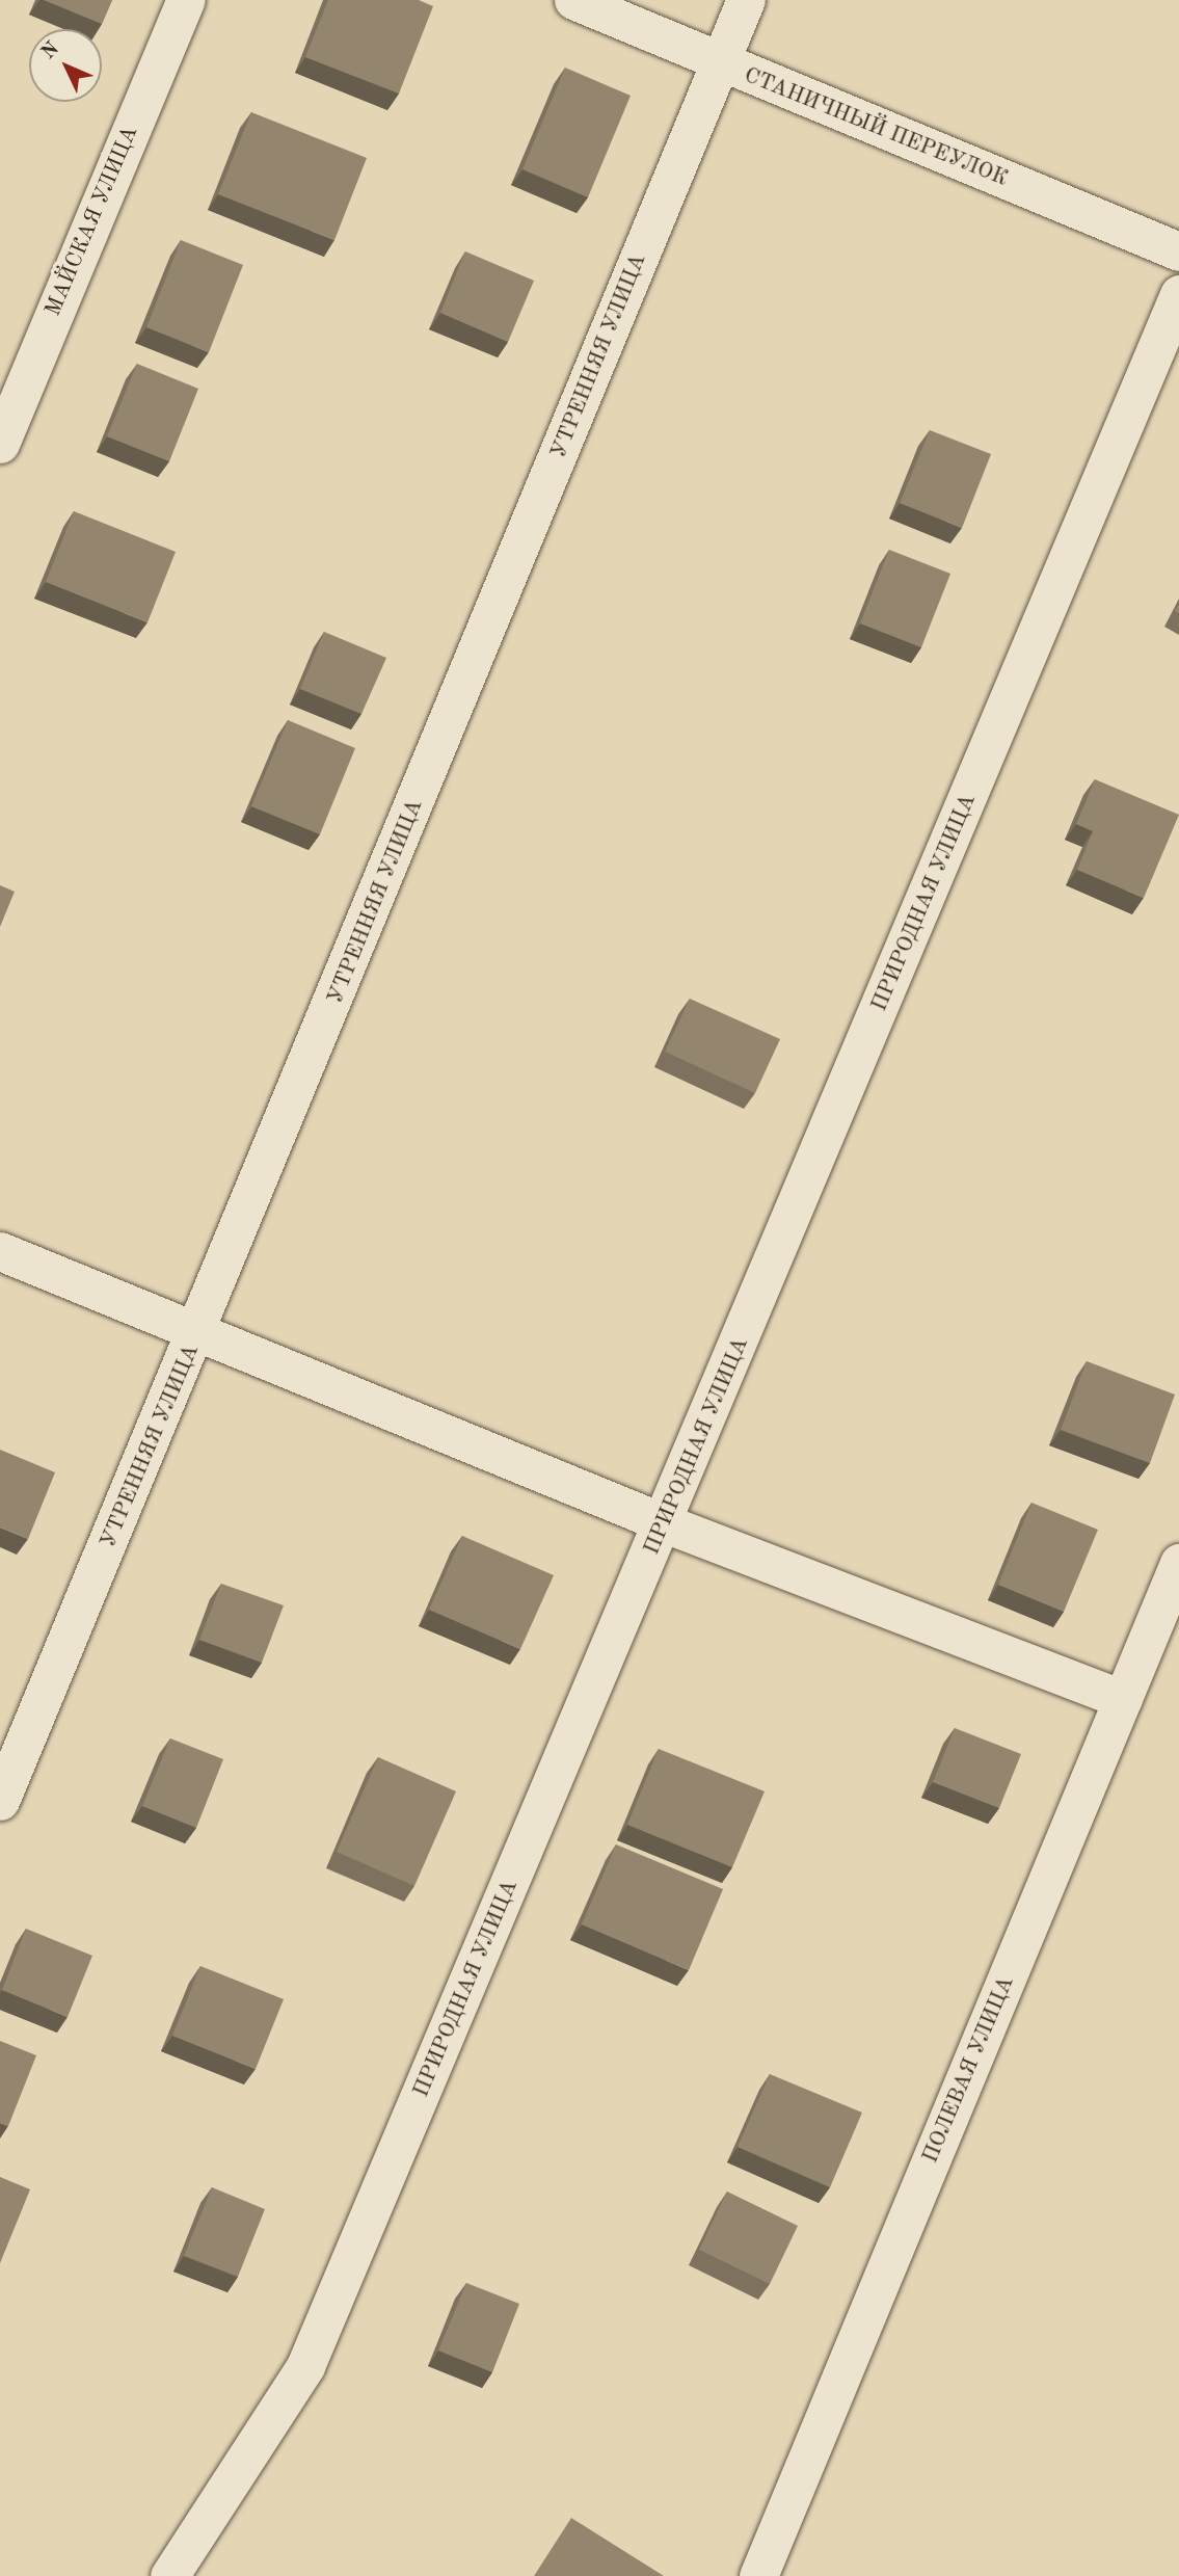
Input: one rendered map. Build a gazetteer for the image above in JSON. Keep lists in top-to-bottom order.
{
  "streets": {
    "street": [
      "СТАНИЧНЫЙ ПЕРЕУЛОК",
      "МАЙСКАЯ УЛИЦА",
      "УТРЕННЯЯ УЛИЦА",
      "ПРИРОДНАЯ УЛИЦА",
      "ПОЛЕВАЯ УЛИЦА"
    ]
  },
  "crossings": [
    ["СТАНИЧНЫЙ ПЕРЕУЛОК", "УТРЕННЯЯ УЛИЦА"]
  ],
  "north": "top left"
}
